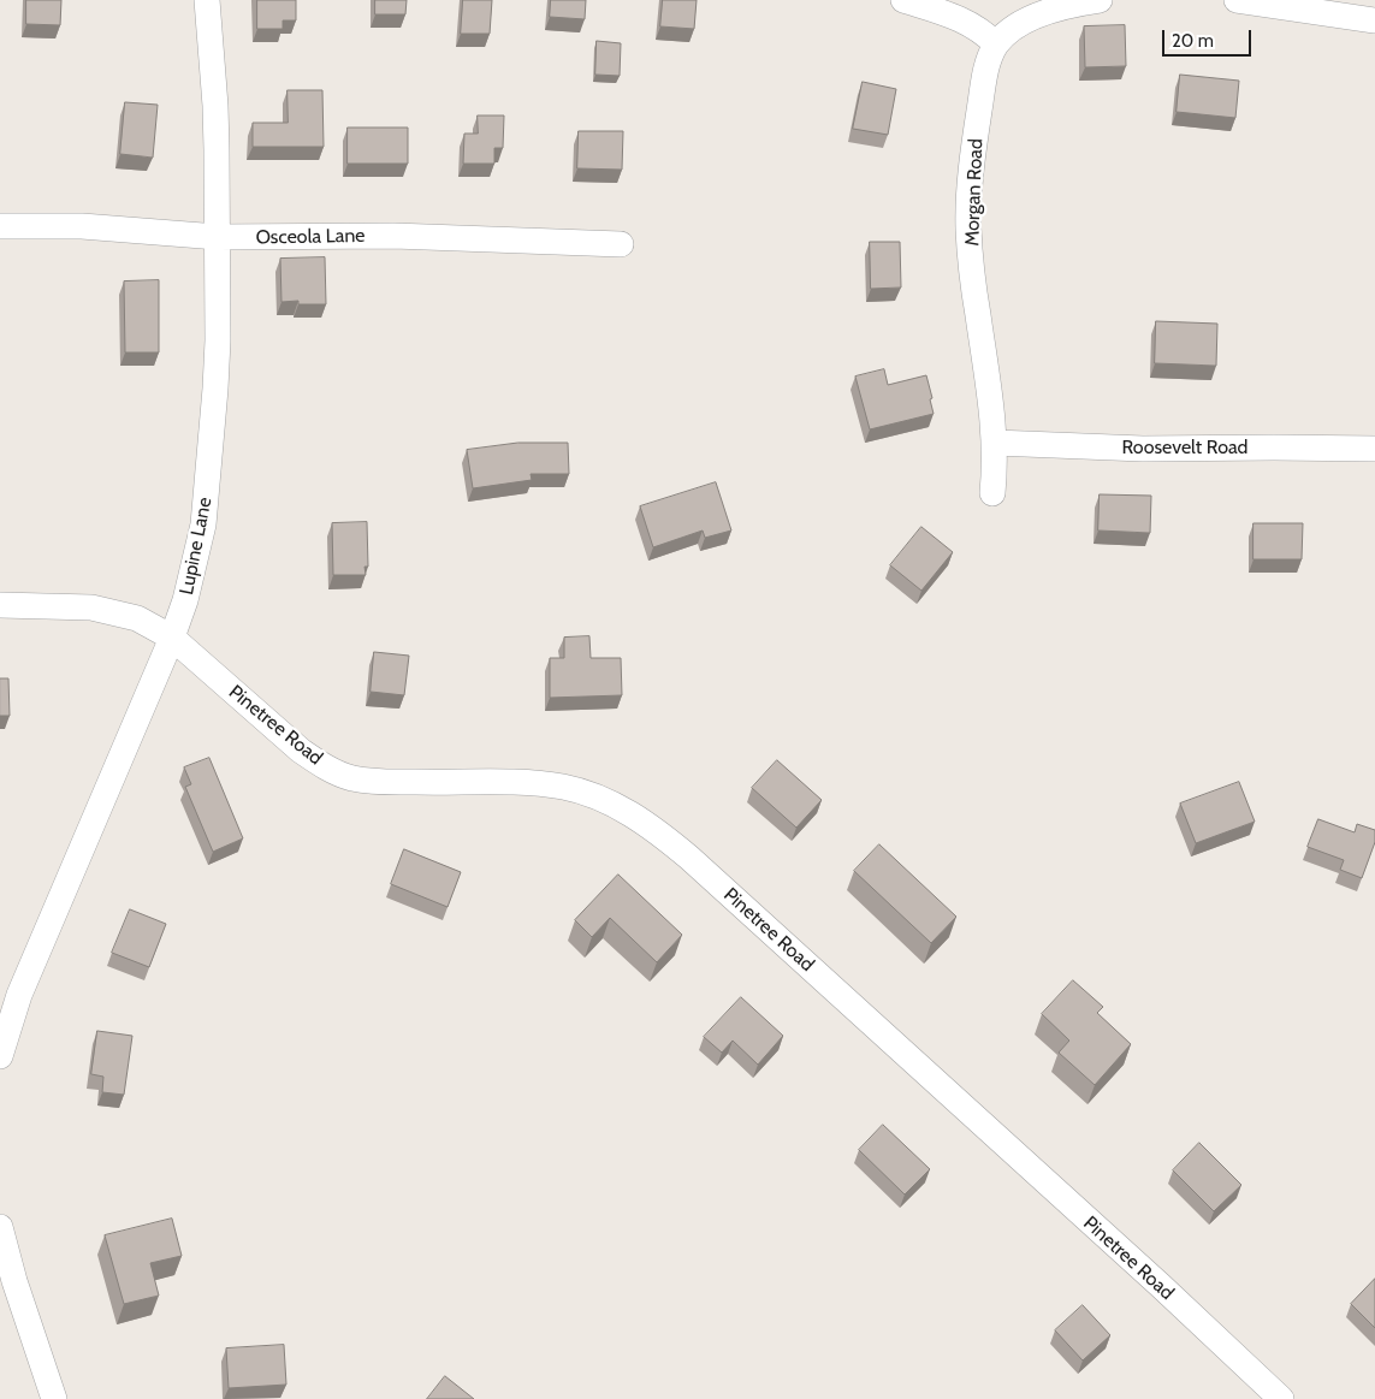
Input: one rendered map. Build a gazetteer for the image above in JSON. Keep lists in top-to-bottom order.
{
  "streets": {
    "street": [
      "Morgan Road",
      "Osceola Lane",
      "Roosevelt Road",
      "Lupine Lane",
      "Pinetree Road"
    ]
  },
  "crossings": [
    ["Morgan Road", "Roosevelt Road"],
    ["Osceola Lane", "Lupine Lane"],
    ["Lupine Lane", "Pinetree Road"]
  ],
  "scale_bar": "20 m"
}
